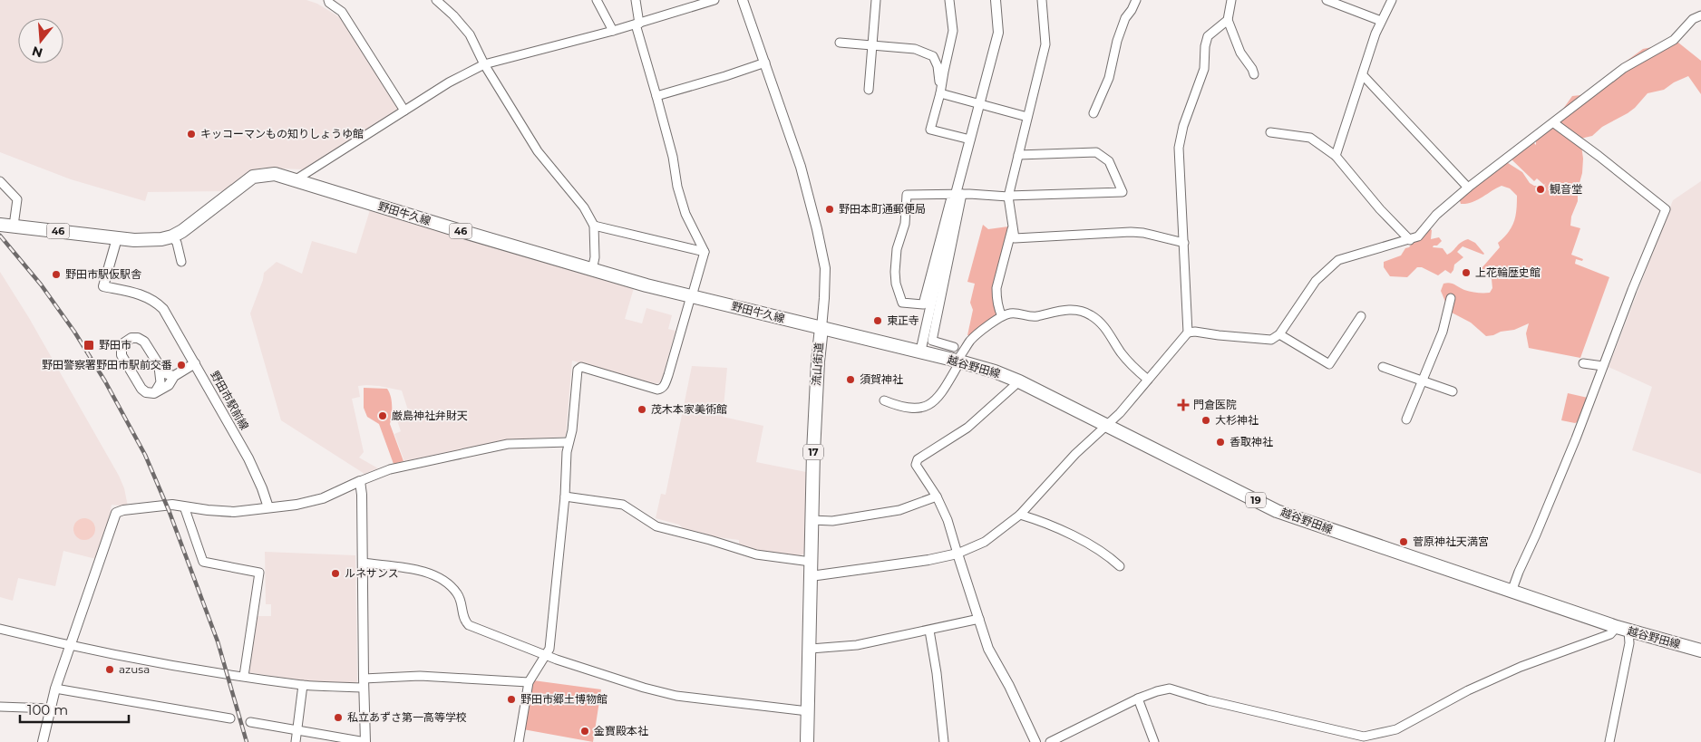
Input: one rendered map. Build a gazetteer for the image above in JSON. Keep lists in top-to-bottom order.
{
  "streets": {
    "main road": [
      "野田牛久線",
      "46",
      "流山街道",
      "越谷野田線",
      "17",
      "19"
    ],
    "street": ["野田市駅前線"]
  },
  "crossings": [
    ["野田牛久線", "流山街道"],
    ["野田牛久線", "越谷野田線"],
    ["野田牛久線", "野田市駅前線"],
    ["流山街道", "越谷野田線"]
  ],
  "places": {
    "other": [
      "キッコーマンもの知りしょうゆ館",
      "観音堂",
      "野田本町通郵便局",
      "上花輪歴史館",
      "野田市駅仮駅舎",
      "東正寺",
      "野田警察署野田市駅前交番",
      "須賀神社",
      "茂木本家美術館",
      "厳島神社弁財天",
      "大杉神社",
      "香取神社",
      "菅原神社天満宮",
      "ルネサンス",
      "azusa",
      "野田市郷土博物館",
      "私立あずさ第一高等学校",
      "金寶殿本社"
    ],
    "transit": ["野田市"],
    "health": ["門倉医院"]
  },
  "scale_bar": "100 m",
  "north": "bottom"
}
